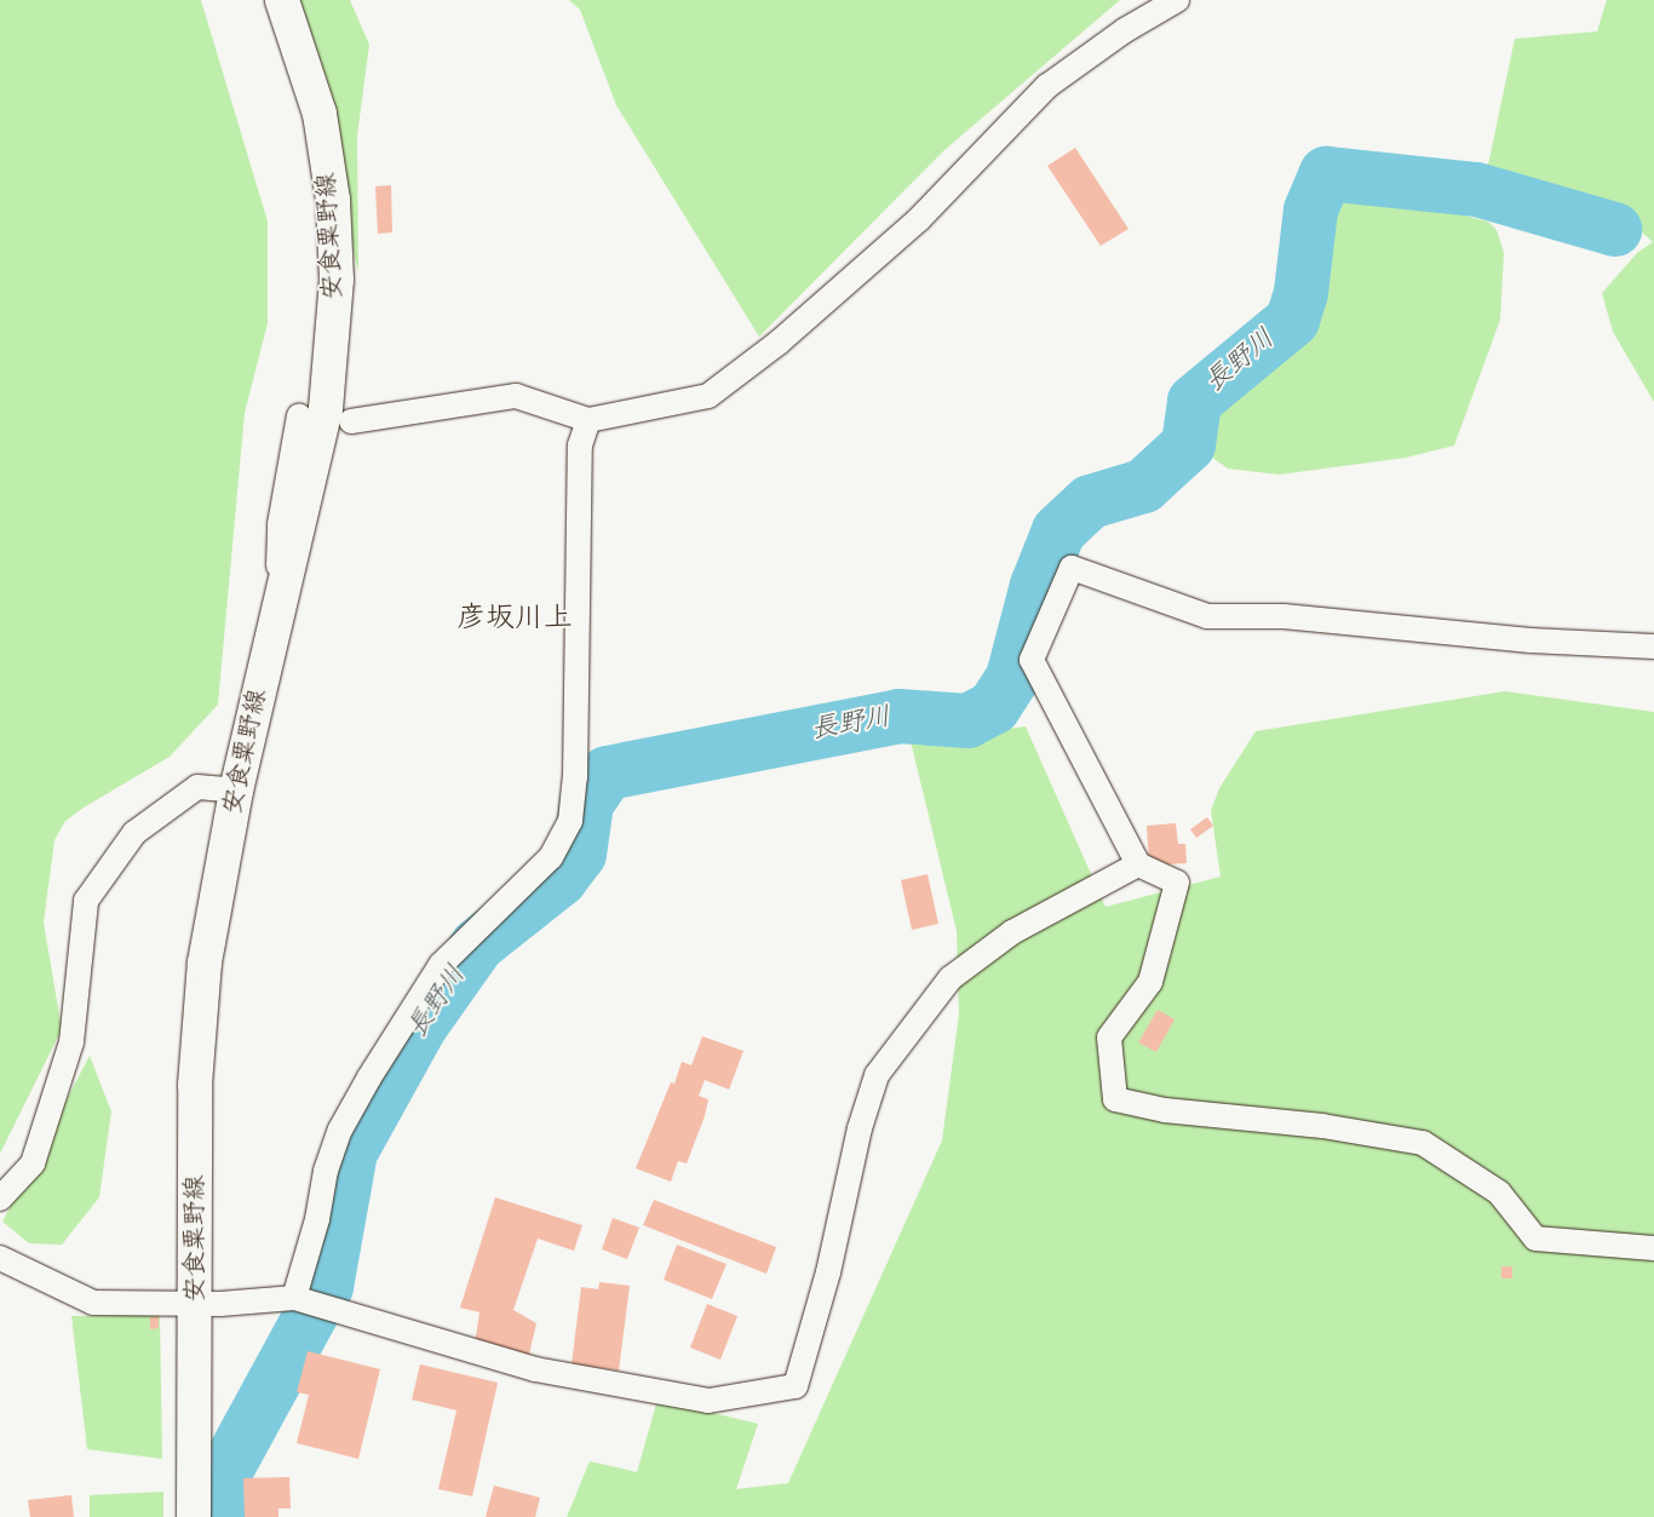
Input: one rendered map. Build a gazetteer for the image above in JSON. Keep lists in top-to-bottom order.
{
  "streets": {
    "main road": ["安食粟野線"]
  },
  "districts": ["彦坂川上"],
  "water": ["長野川"]
}
